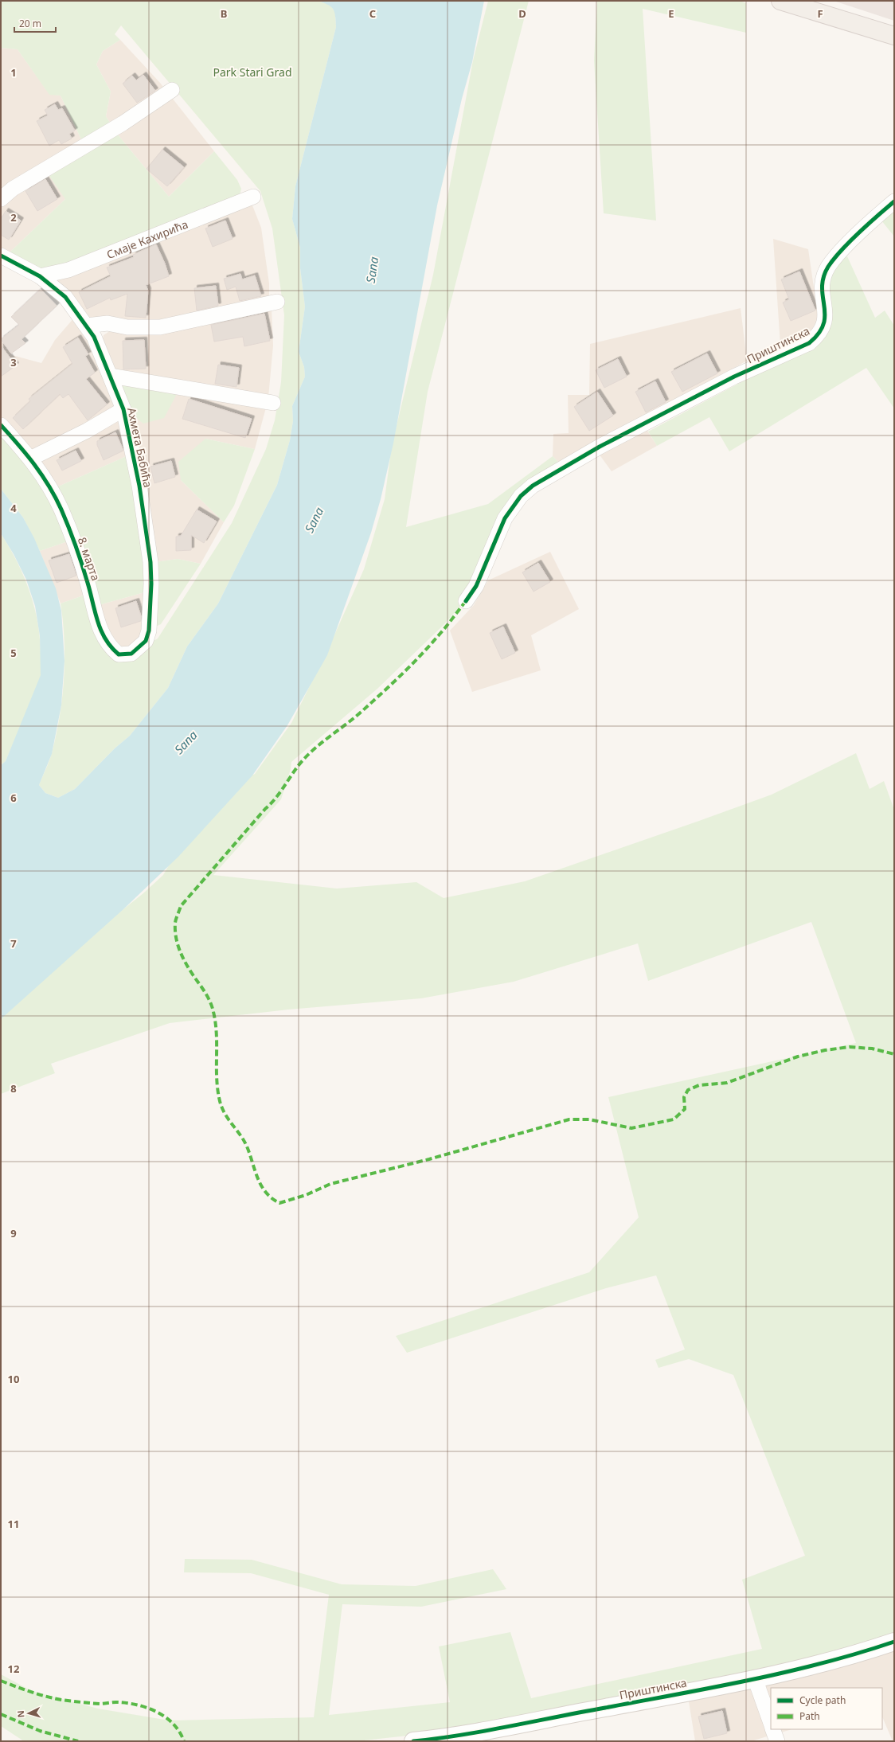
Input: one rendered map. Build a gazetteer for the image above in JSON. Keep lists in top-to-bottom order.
{
  "streets": {
    "street": [
      "Смaје Кахирића",
      "Приштинска",
      "Ахмета Бабића",
      "8. марта"
    ]
  },
  "crossings": [
    ["Смaје Кахирића", "Ахмета Бабића"],
    ["Ахмета Бабића", "8. марта"]
  ],
  "water": ["Sana"],
  "parks": ["Park Stari Grad"],
  "legend": ["Cycle path", "Path"],
  "scale_bar": "20 m",
  "north": "left",
  "grid": {
    "columns": [
      "B",
      "C",
      "D",
      "E",
      "F"
    ],
    "rows": [
      "1",
      "2",
      "3",
      "4",
      "5",
      "6",
      "7",
      "8",
      "9",
      "10",
      "11",
      "12"
    ]
  }
}
